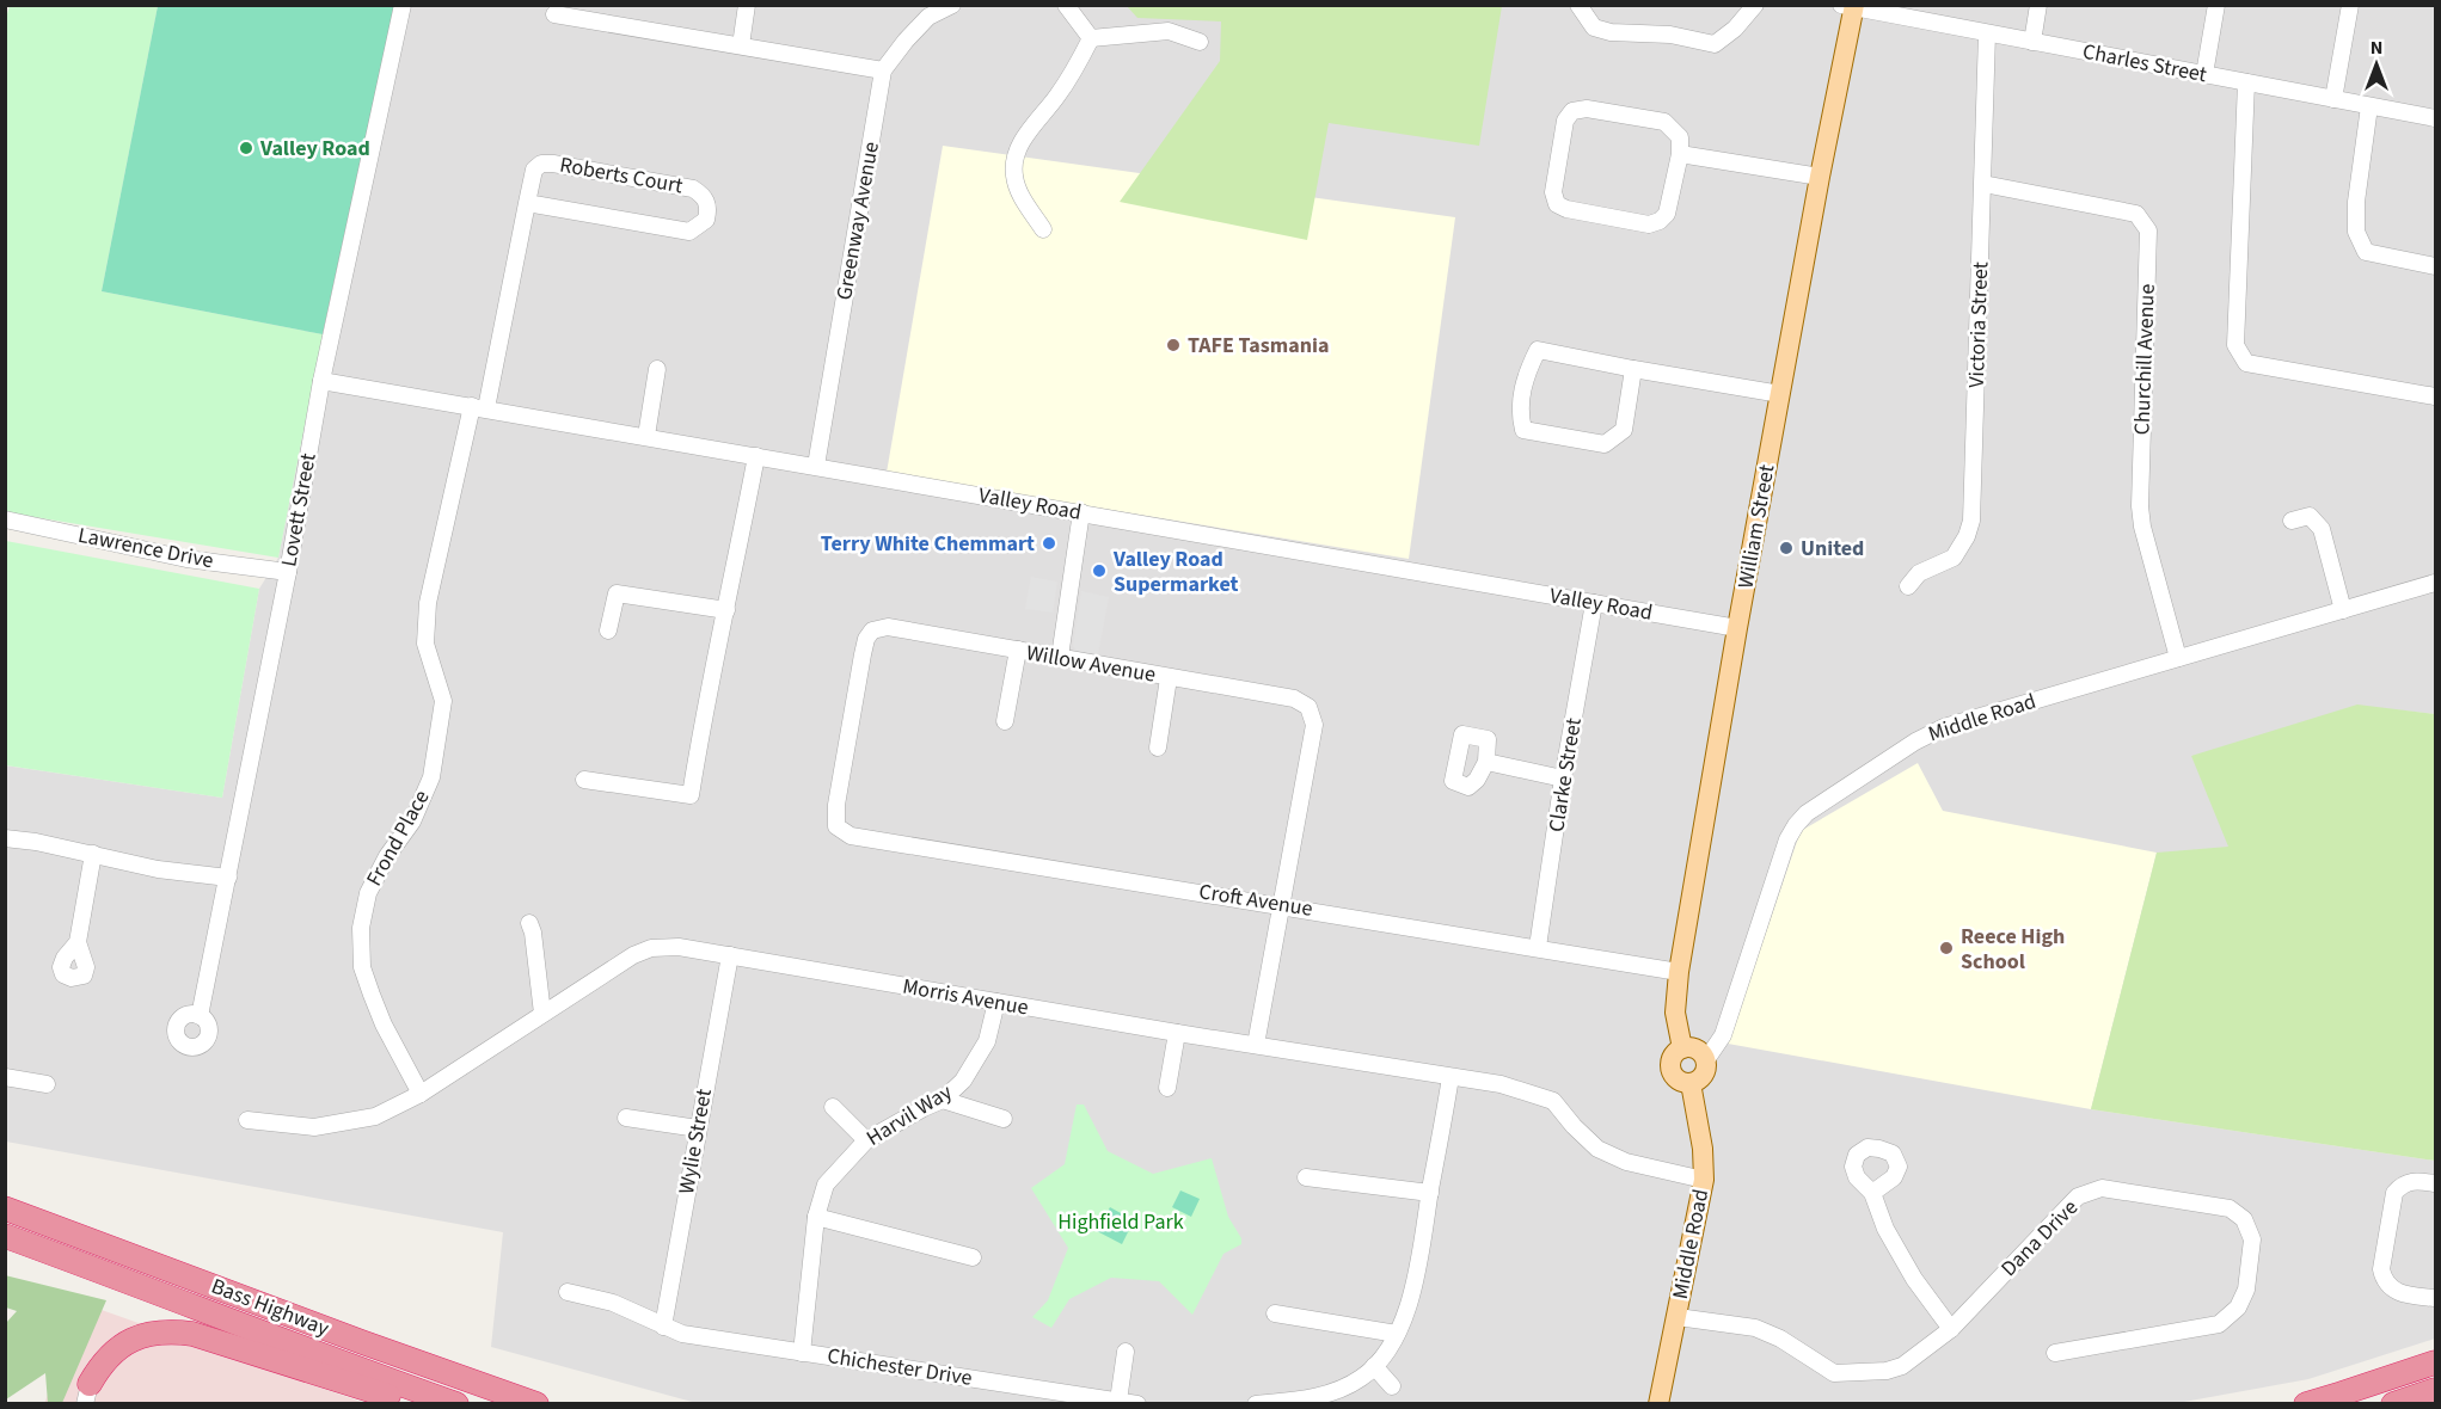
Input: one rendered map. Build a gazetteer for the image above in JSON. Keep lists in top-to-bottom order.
{
  "streets": {
    "highway": ["Bass Highway"],
    "main road": ["William Street", "Middle Road"],
    "street": [
      "Charles Street",
      "Roberts Court",
      "Greenway Avenue",
      "Victoria Street",
      "Churchill Avenue",
      "Valley Road",
      "Lovett Street",
      "Lawrence Drive",
      "Willow Avenue",
      "Clarke Street",
      "Frond Place",
      "Croft Avenue",
      "Morris Avenue",
      "Harvil Way",
      "Wylie Street",
      "Dana Drive",
      "Chichester Drive"
    ]
  },
  "crossings": [
    ["Charles Street", "Victoria Street"],
    ["Charles Street", "William Street"],
    ["Roberts Court", "Valley Road"],
    ["Roberts Court", "Frond Place"],
    ["Greenway Avenue", "Valley Road"],
    ["Victoria Street", "Churchill Avenue"],
    ["Churchill Avenue", "Middle Road"],
    ["Valley Road", "Lovett Street"],
    ["Valley Road", "William Street"],
    ["Valley Road", "Clarke Street"],
    ["Valley Road", "Frond Place"],
    ["Lovett Street", "Lawrence Drive"],
    ["William Street", "Middle Road"],
    ["William Street", "Croft Avenue"],
    ["Willow Avenue", "Croft Avenue"],
    ["Middle Road", "Morris Avenue"],
    ["Middle Road", "Dana Drive"],
    ["Clarke Street", "Croft Avenue"],
    ["Frond Place", "Morris Avenue"],
    ["Morris Avenue", "Harvil Way"],
    ["Morris Avenue", "Wylie Street"],
    ["Harvil Way", "Chichester Drive"],
    ["Wylie Street", "Chichester Drive"]
  ],
  "parks": ["Highfield Park"],
  "places": [
    "Valley Road",
    "TAFE Tasmania",
    "Terry White Chemmart",
    "United",
    "Valley Road Supermarket",
    "Reece High School"
  ],
  "north": "top"
}
